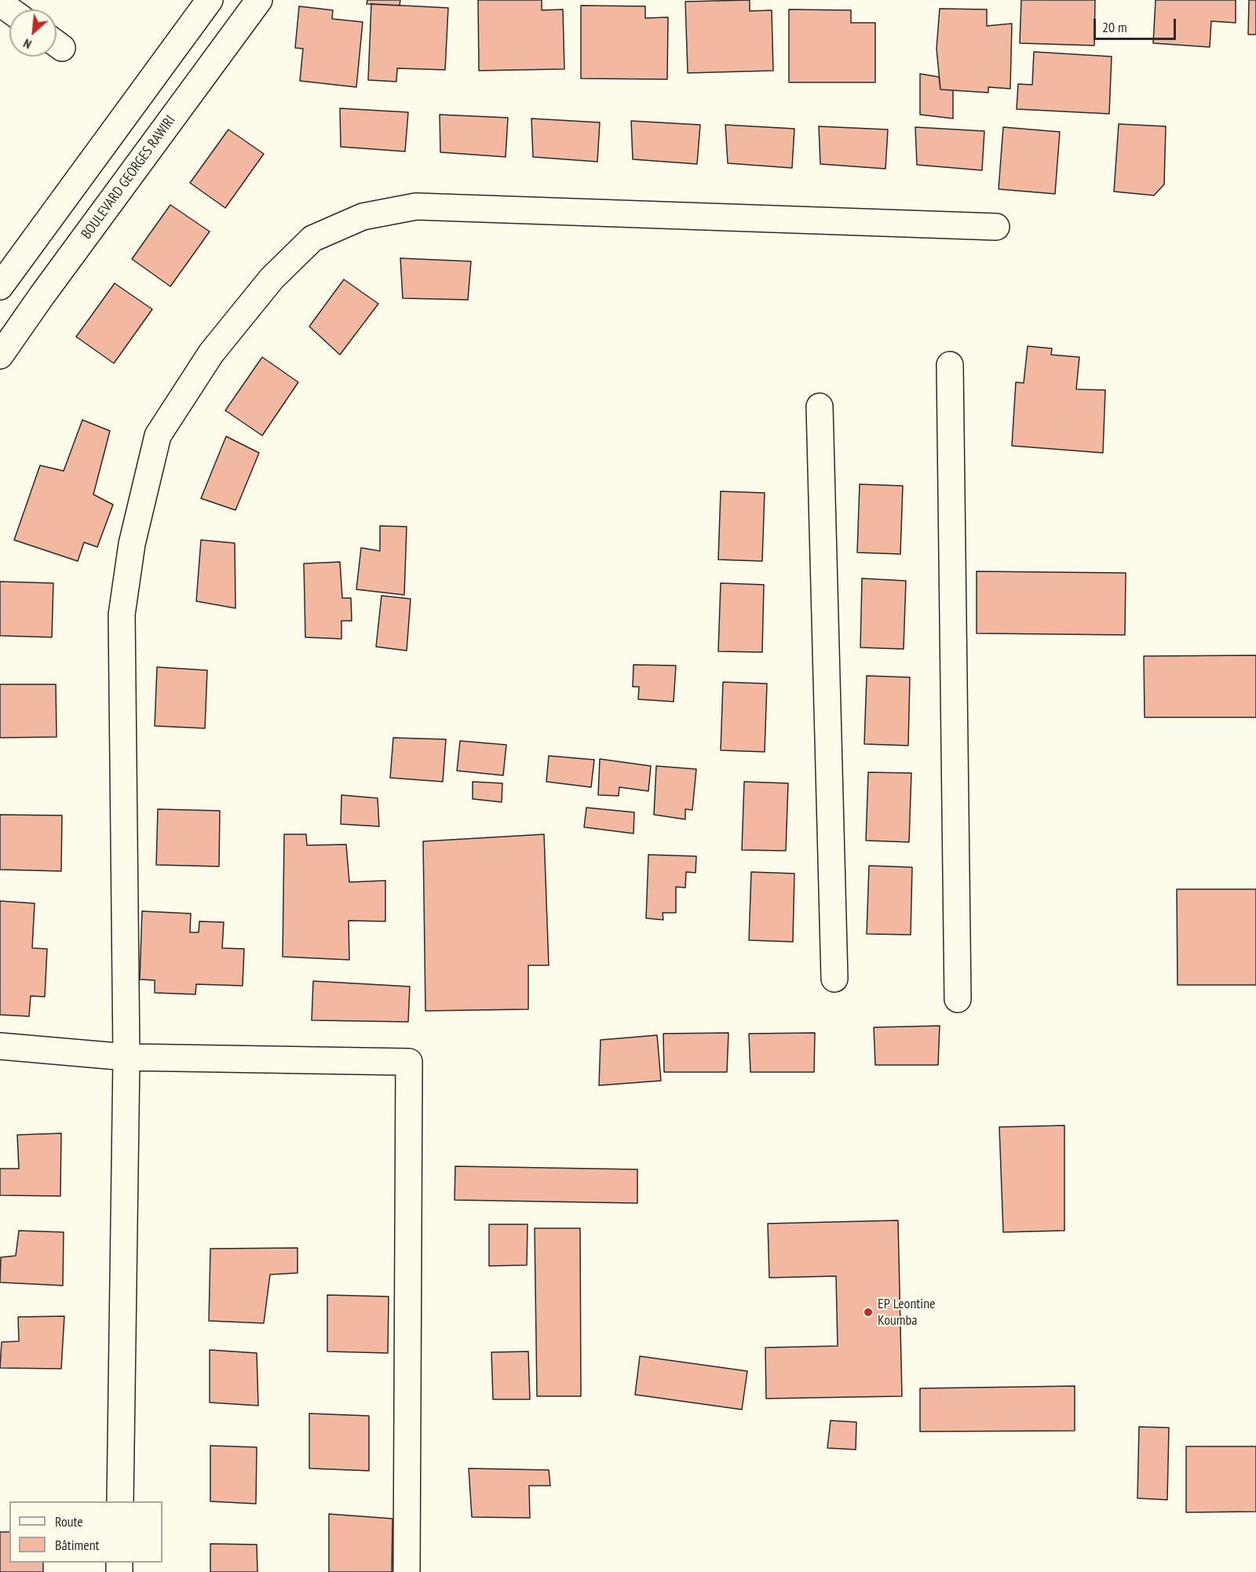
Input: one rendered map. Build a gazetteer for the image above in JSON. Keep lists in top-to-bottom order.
{
  "streets": {
    "street": ["BOULEVARD GEORGES RAWIRI"]
  },
  "places": ["EP Leontine Koumba"],
  "legend": ["Route", "Bâtiment"],
  "scale_bar": "20 m",
  "north": "bottom left"
}
